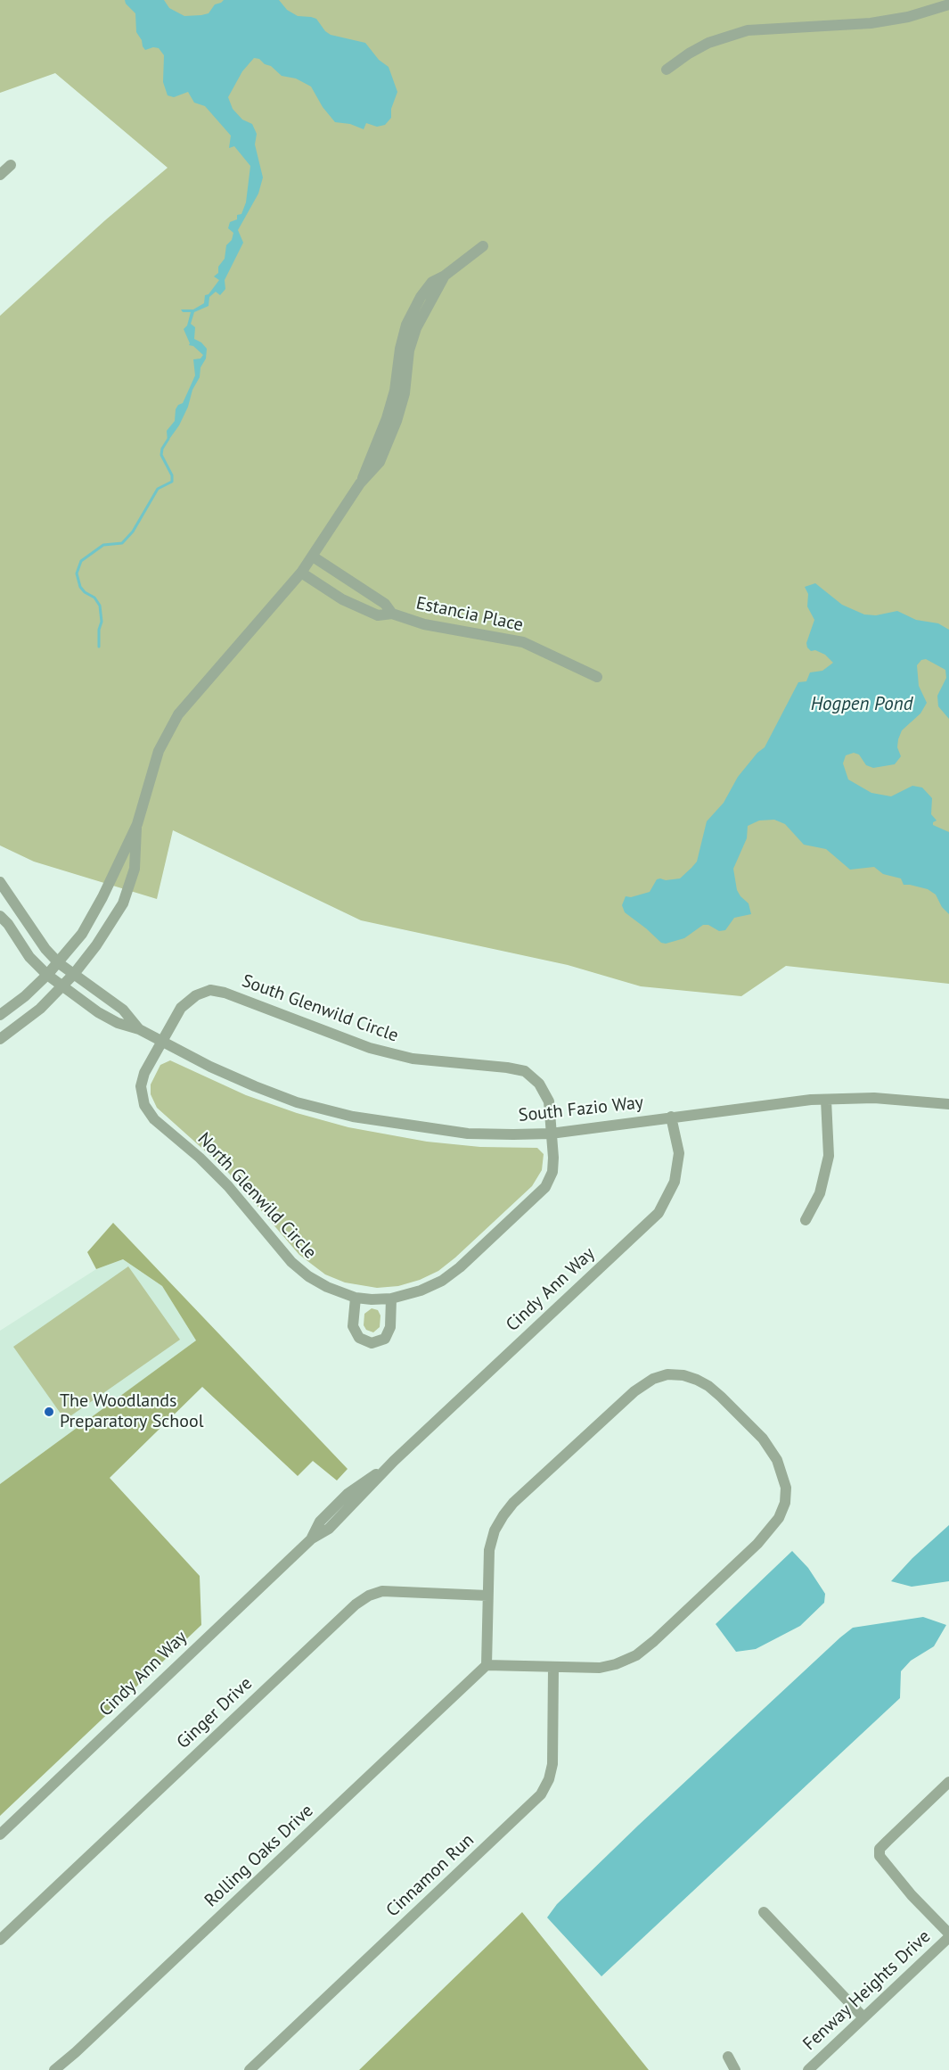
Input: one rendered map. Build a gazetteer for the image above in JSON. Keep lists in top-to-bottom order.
{
  "streets": {
    "street": [
      "Estancia Place",
      "South Glenwild Circle",
      "South Fazio Way",
      "North Glenwild Circle",
      "Cindy Ann Way",
      "Ginger Drive",
      "Rolling Oaks Drive",
      "Cinnamon Run",
      "Fenway Heights Drive"
    ]
  },
  "crossings": [
    ["South Glenwild Circle", "South Fazio Way"],
    ["South Glenwild Circle", "North Glenwild Circle"],
    ["South Fazio Way", "North Glenwild Circle"],
    ["South Fazio Way", "Cindy Ann Way"]
  ],
  "water": ["Hogpen Pond"],
  "places": ["The Woodlands Preparatory School"]
}
